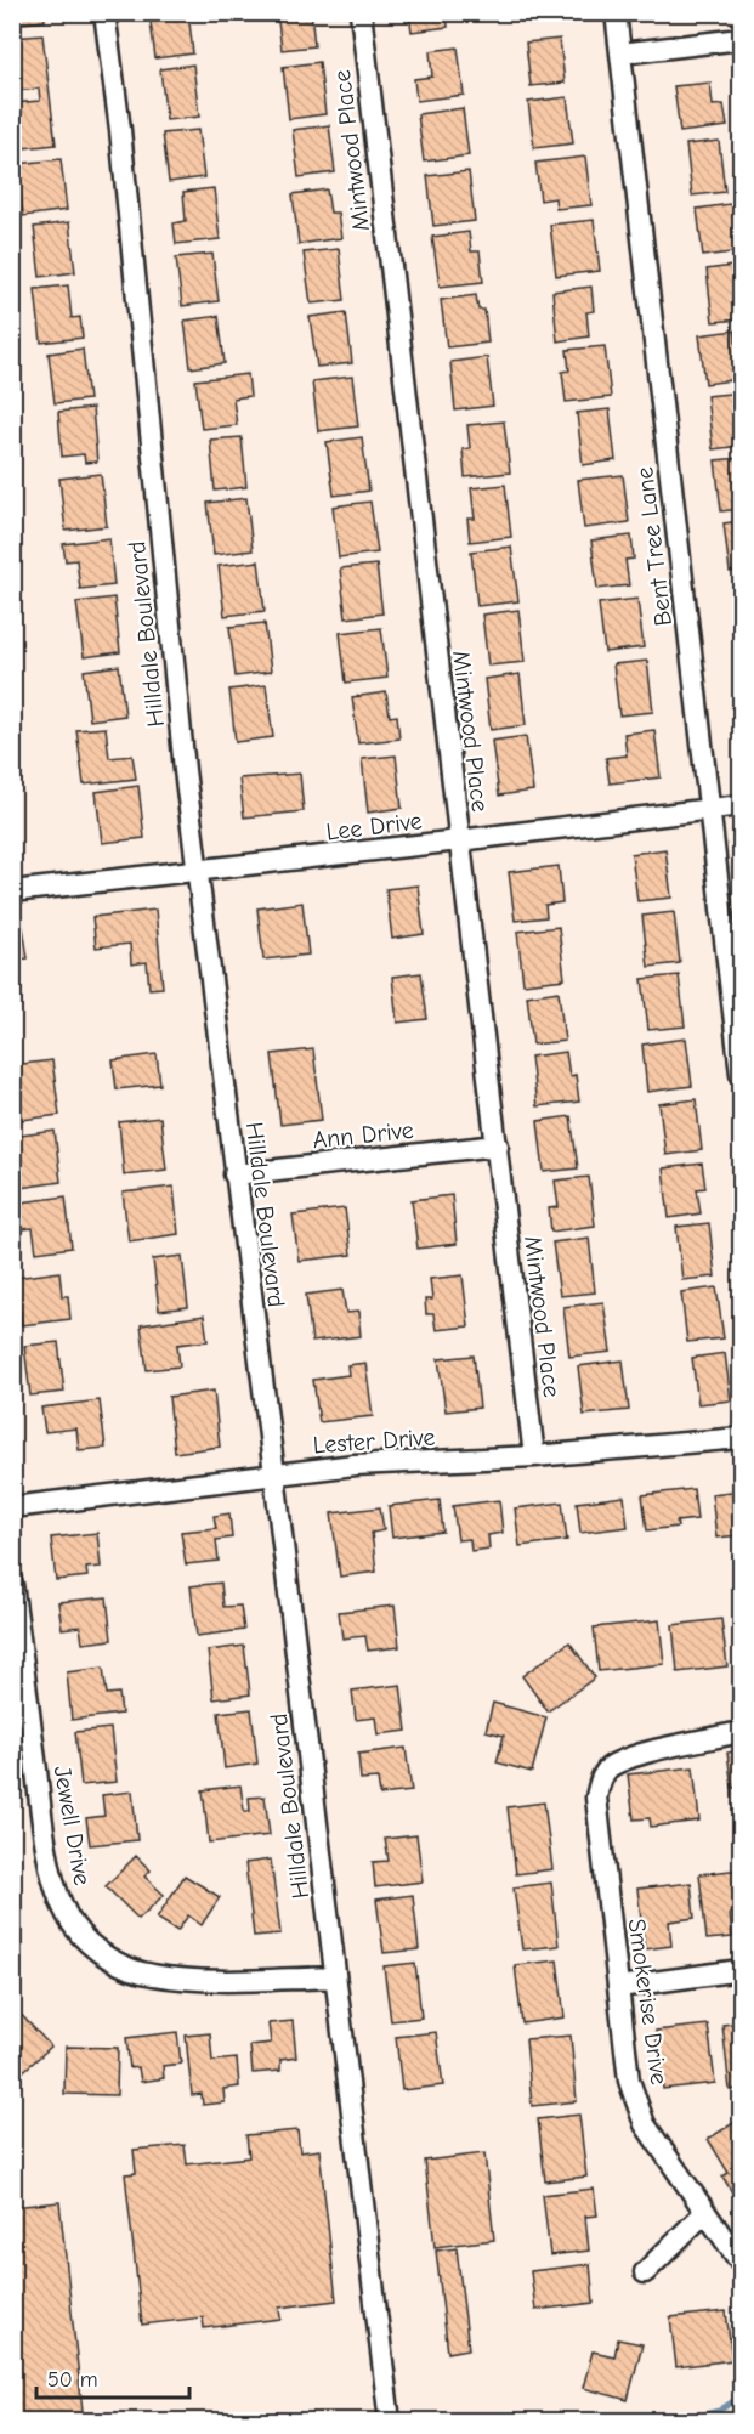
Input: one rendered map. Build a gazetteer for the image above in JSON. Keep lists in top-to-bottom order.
{
  "streets": {
    "street": [
      "Mintwood Place",
      "Bent Tree Lane",
      "Hilldale Boulevard",
      "Lee Drive",
      "Ann Drive",
      "Lester Drive",
      "Jewell Drive",
      "Smokerise Drive"
    ]
  },
  "crossings": [
    ["Mintwood Place", "Lee Drive"],
    ["Mintwood Place", "Ann Drive"],
    ["Mintwood Place", "Lester Drive"],
    ["Bent Tree Lane", "Lee Drive"],
    ["Hilldale Boulevard", "Lee Drive"],
    ["Hilldale Boulevard", "Ann Drive"],
    ["Hilldale Boulevard", "Lester Drive"],
    ["Hilldale Boulevard", "Jewell Drive"]
  ],
  "scale_bar": "50 m"
}
